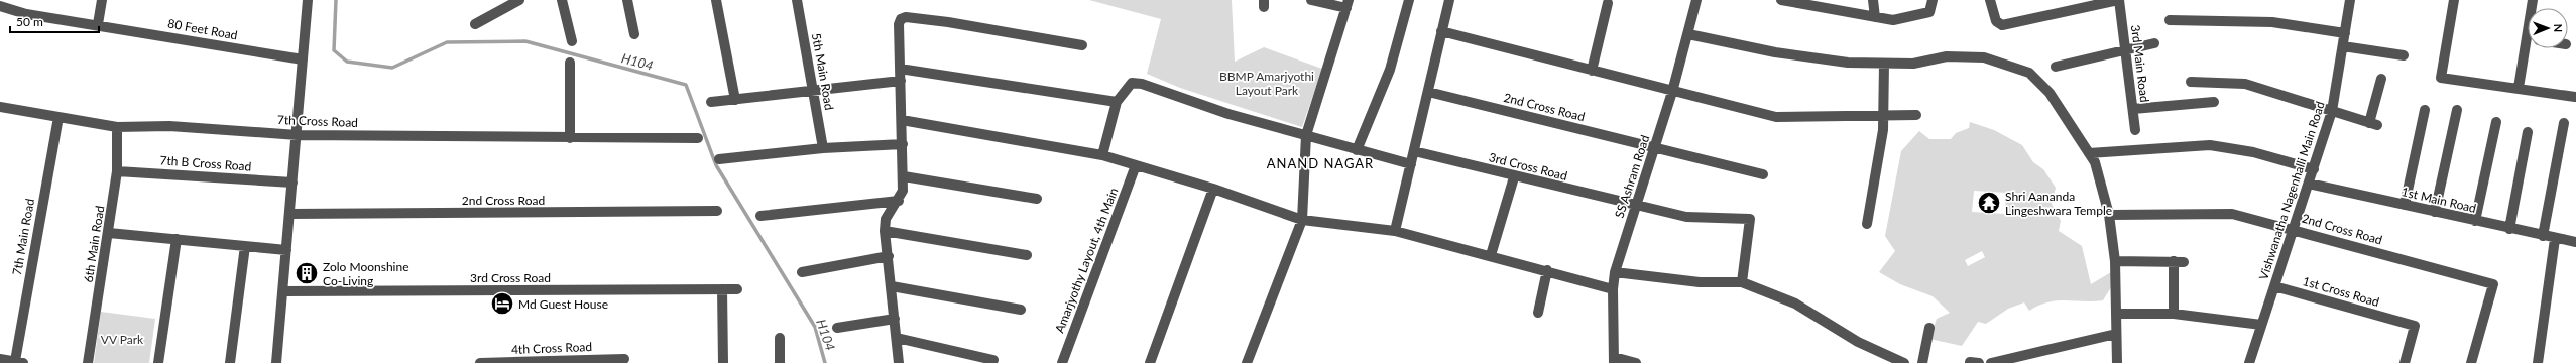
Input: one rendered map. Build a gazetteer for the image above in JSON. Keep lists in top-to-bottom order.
{
  "streets": {
    "street": [
      "80 Feet Road",
      "3rd Main Road",
      "5th Main Road",
      "2nd Cross Road",
      "7th Cross Road",
      "7th B Cross Road",
      "3rd Cross Road",
      "SS Ashram Road",
      "Vishwanatha Nagenhalli Main Road",
      "1st Main Road",
      "7th Main Road",
      "6th Main Road",
      "Amarjyothy Layout, 4th Main",
      "1st Cross Road",
      "4th Cross Road"
    ]
  },
  "crossings": [
    ["2nd Cross Road", "SS Ashram Road"],
    ["2nd Cross Road", "Vishwanatha Nagenhalli Main Road"],
    ["7th Cross Road", "7th Main Road"],
    ["7th Cross Road", "6th Main Road"],
    ["7th B Cross Road", "6th Main Road"],
    ["3rd Cross Road", "SS Ashram Road"],
    ["Vishwanatha Nagenhalli Main Road", "1st Main Road"],
    ["Vishwanatha Nagenhalli Main Road", "1st Cross Road"]
  ],
  "districts": ["ANAND NAGAR"],
  "water": ["H104"],
  "parks": ["BBMP Amarjyothi Layout Park", "VV Park"],
  "places": {
    "temple": ["Shri Aananda Lingeshwara Temple"],
    "building": ["Zolo Moonshine Co-Living"],
    "hotel": ["Md Guest House"]
  },
  "scale_bar": "50 m",
  "north": "right"
}
